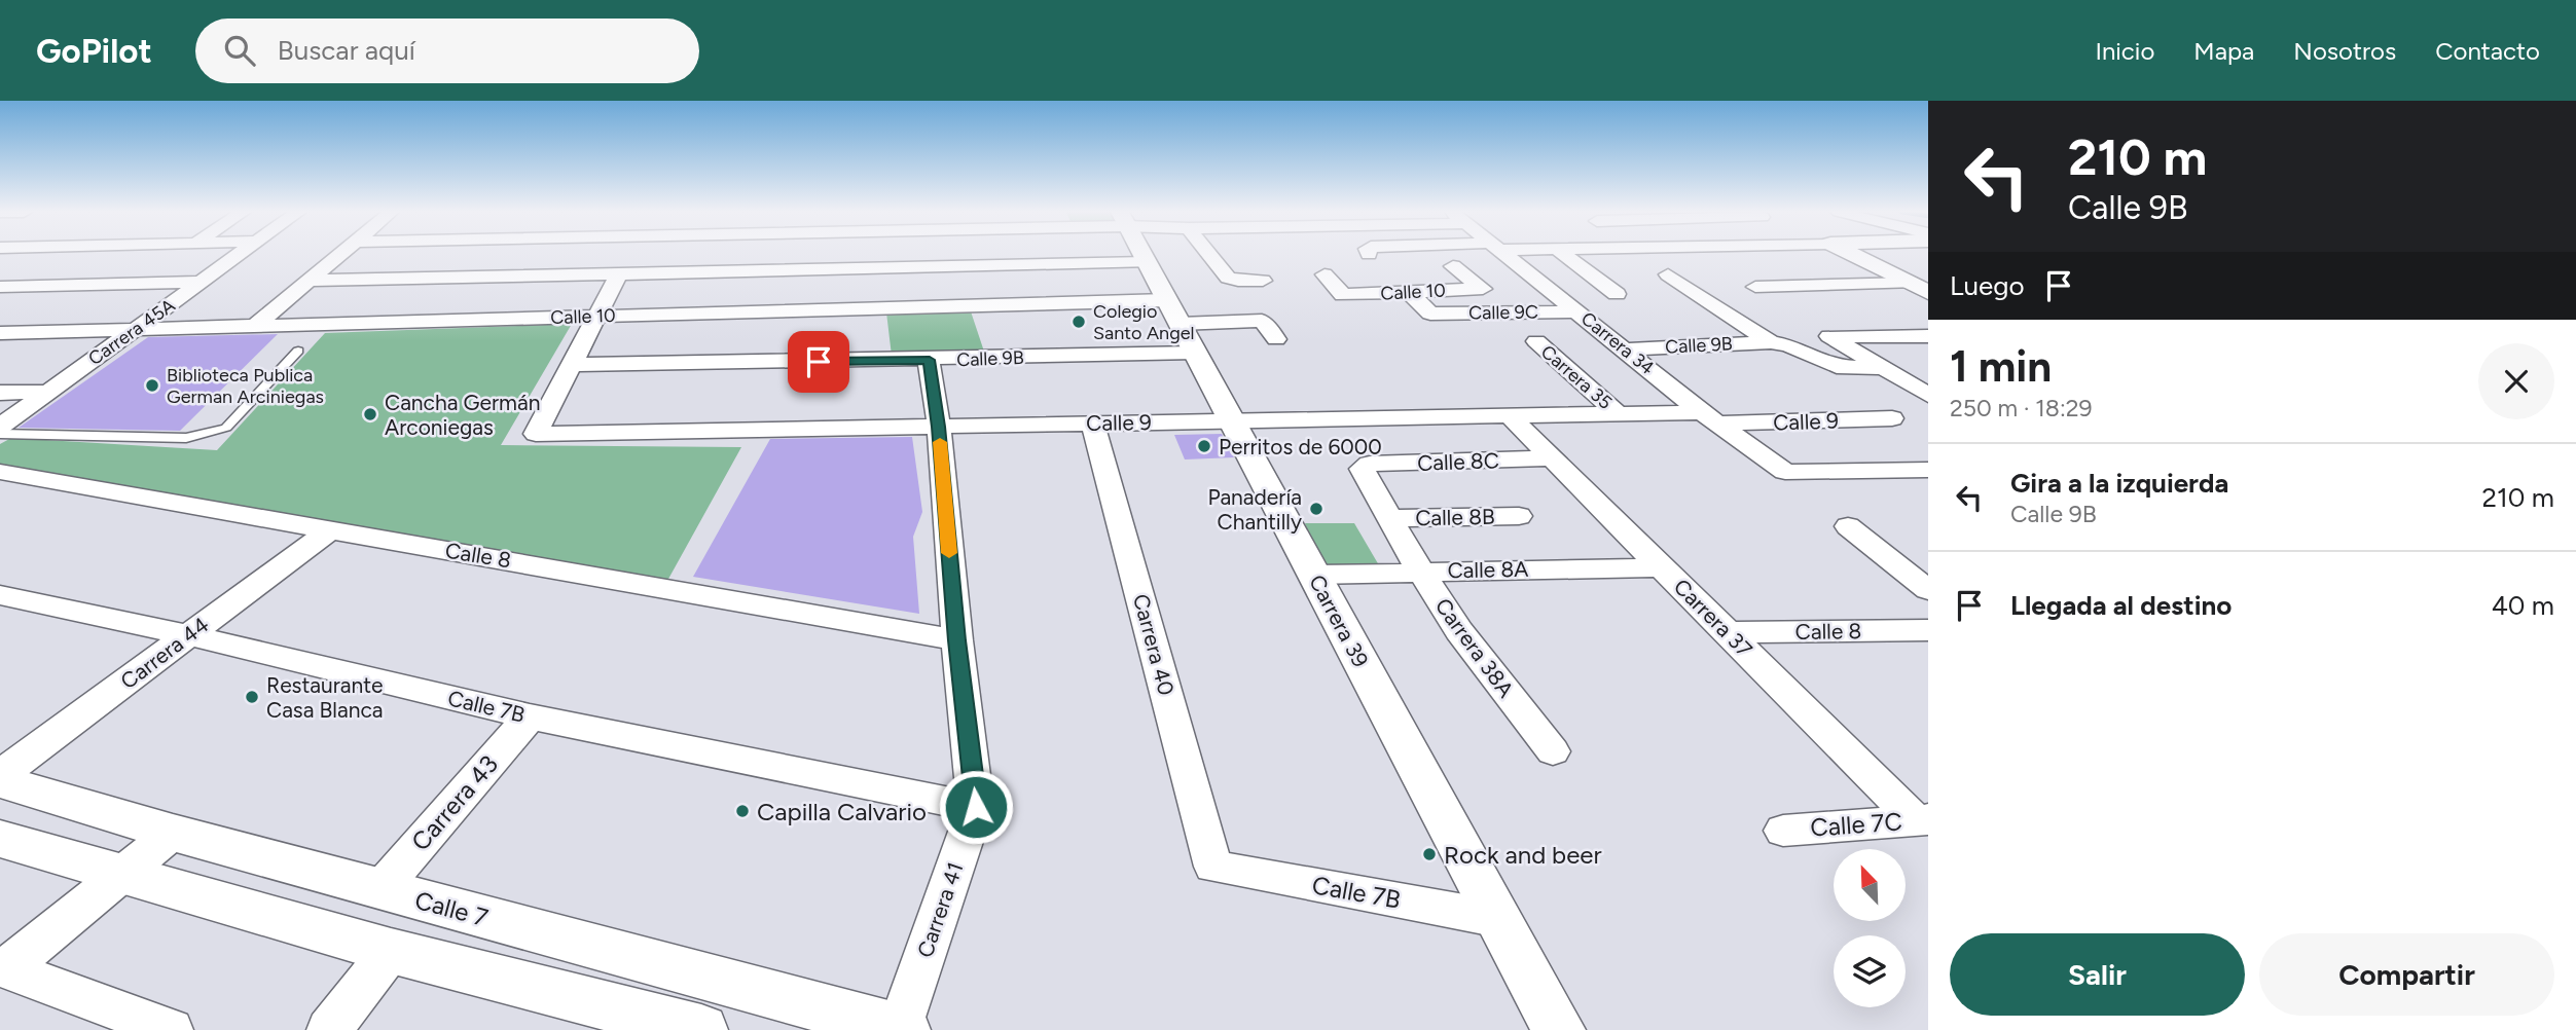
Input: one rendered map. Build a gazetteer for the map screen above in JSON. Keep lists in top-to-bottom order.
{
  "streets": {
    "street": [
      "Calle 10",
      "Calle 9C",
      "Carrera 45A",
      "Carrera 34",
      "Calle 9B",
      "Carrera 35",
      "Calle 9",
      "Calle 8C",
      "Calle 8B",
      "Calle 8",
      "Calle 8A",
      "Carrera 37",
      "Carrera 39",
      "Carrera 40",
      "Carrera 38A",
      "Carrera 44",
      "Calle 7B",
      "Carrera 43",
      "Calle 7C",
      "Calle 7",
      "Carrera 41"
    ]
  },
  "crossings": [
    ["Calle 10", "Calle 9C"],
    ["Calle 10", "Carrera 45A"],
    ["Calle 10", "Calle 9B"],
    ["Calle 10", "Carrera 39"],
    ["Calle 9C", "Carrera 34"],
    ["Carrera 34", "Calle 9B"],
    ["Carrera 34", "Calle 9"],
    ["Calle 9B", "Calle 9"],
    ["Calle 9B", "Carrera 39"],
    ["Calle 9B", "Carrera 41"],
    ["Carrera 35", "Calle 9"],
    ["Calle 9", "Carrera 37"],
    ["Calle 9", "Carrera 39"],
    ["Calle 9", "Carrera 40"],
    ["Calle 9", "Carrera 41"],
    ["Calle 8C", "Carrera 37"],
    ["Calle 8C", "Carrera 38A"],
    ["Calle 8B", "Carrera 38A"],
    ["Calle 8", "Carrera 37"],
    ["Calle 8", "Carrera 44"],
    ["Calle 8", "Carrera 41"],
    ["Calle 8A", "Carrera 37"],
    ["Calle 8A", "Carrera 39"],
    ["Calle 8A", "Carrera 38A"],
    ["Carrera 37", "Calle 7C"],
    ["Carrera 39", "Calle 7B"],
    ["Carrera 40", "Calle 7B"],
    ["Carrera 44", "Calle 7B"],
    ["Calle 7B", "Carrera 43"],
    ["Calle 7B", "Carrera 41"],
    ["Carrera 43", "Calle 7"],
    ["Calle 7", "Carrera 41"]
  ],
  "places": [
    "Colegio Santo Angel",
    "Biblioteca Publica German Arciniegas",
    "Cancha Germán Arconiegas",
    "Perritos de 6000",
    "Panadería Chantilly",
    "Restaurante Casa Blanca",
    "Capilla Calvario",
    "Rock and beer"
  ],
  "north": "top left",
  "page": {
    "header": "GoPilot",
    "search": "Buscar aquí",
    "nav": [
      "Inicio",
      "Mapa",
      "Nosotros",
      "Contacto"
    ],
    "turn": ["210 m", "Calle 9B"],
    "then": "Luego",
    "heading": ["1 min", "250 m · 18:29"],
    "list": [
      {
        "name": "Gira a la izquierda",
        "note": "Calle 9B",
        "value": "210 m"
      },
      {
        "name": "Llegada al destino",
        "value": "40 m"
      }
    ],
    "buttons": ["Salir", "Compartir"]
  }
}
